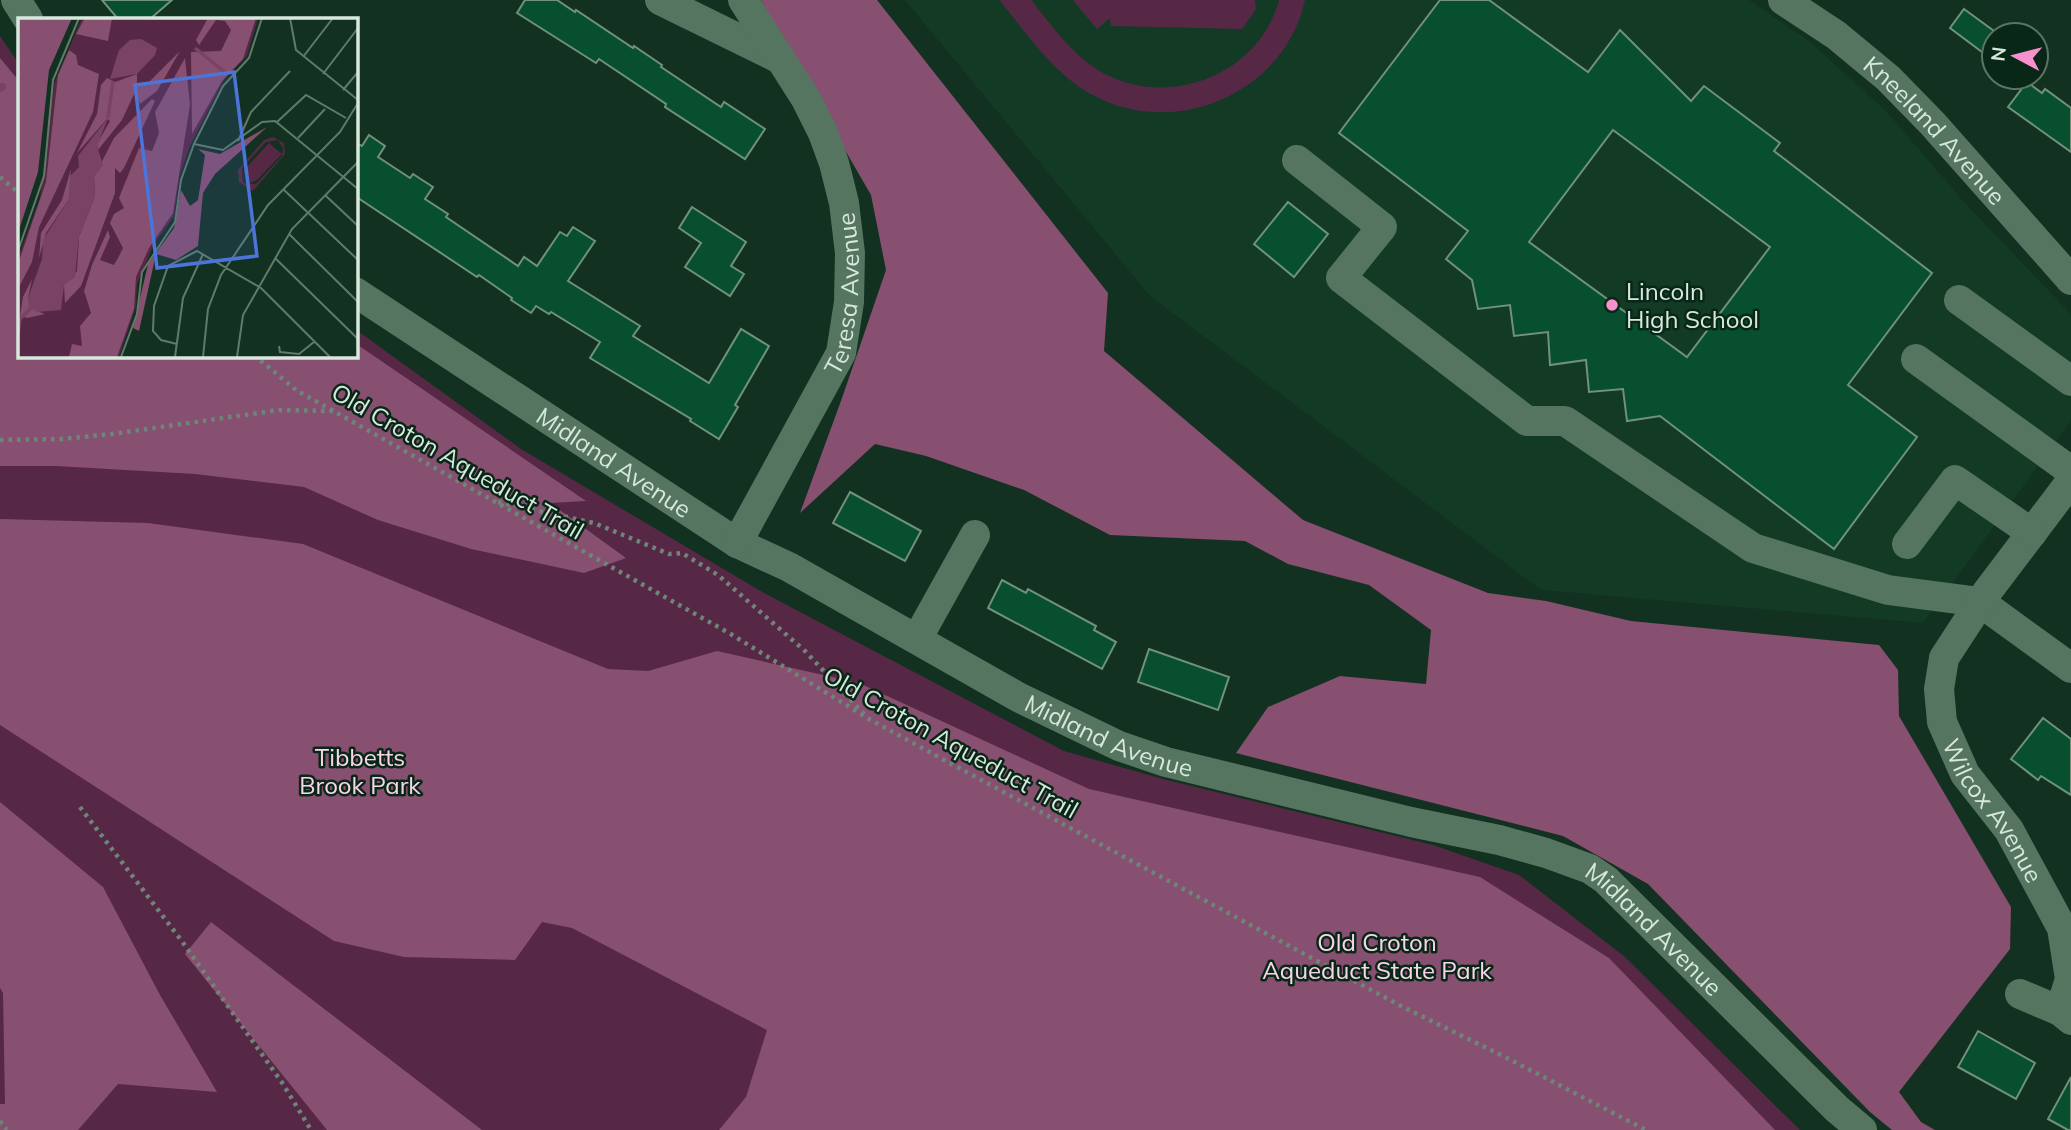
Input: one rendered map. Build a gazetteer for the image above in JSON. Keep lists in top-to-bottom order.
{
  "streets": {
    "street": [
      "Kneeland Avenue",
      "Teresa Avenue",
      "Midland Avenue",
      "Wilcox Avenue"
    ],
    "path": ["Old Croton Aqueduct Trail"]
  },
  "crossings": [
    ["Teresa Avenue", "Midland Avenue"]
  ],
  "parks": ["Tibbetts Brook Park", "Old Croton Aqueduct State Park"],
  "places": ["Lincoln High School"],
  "north": "left"
}
